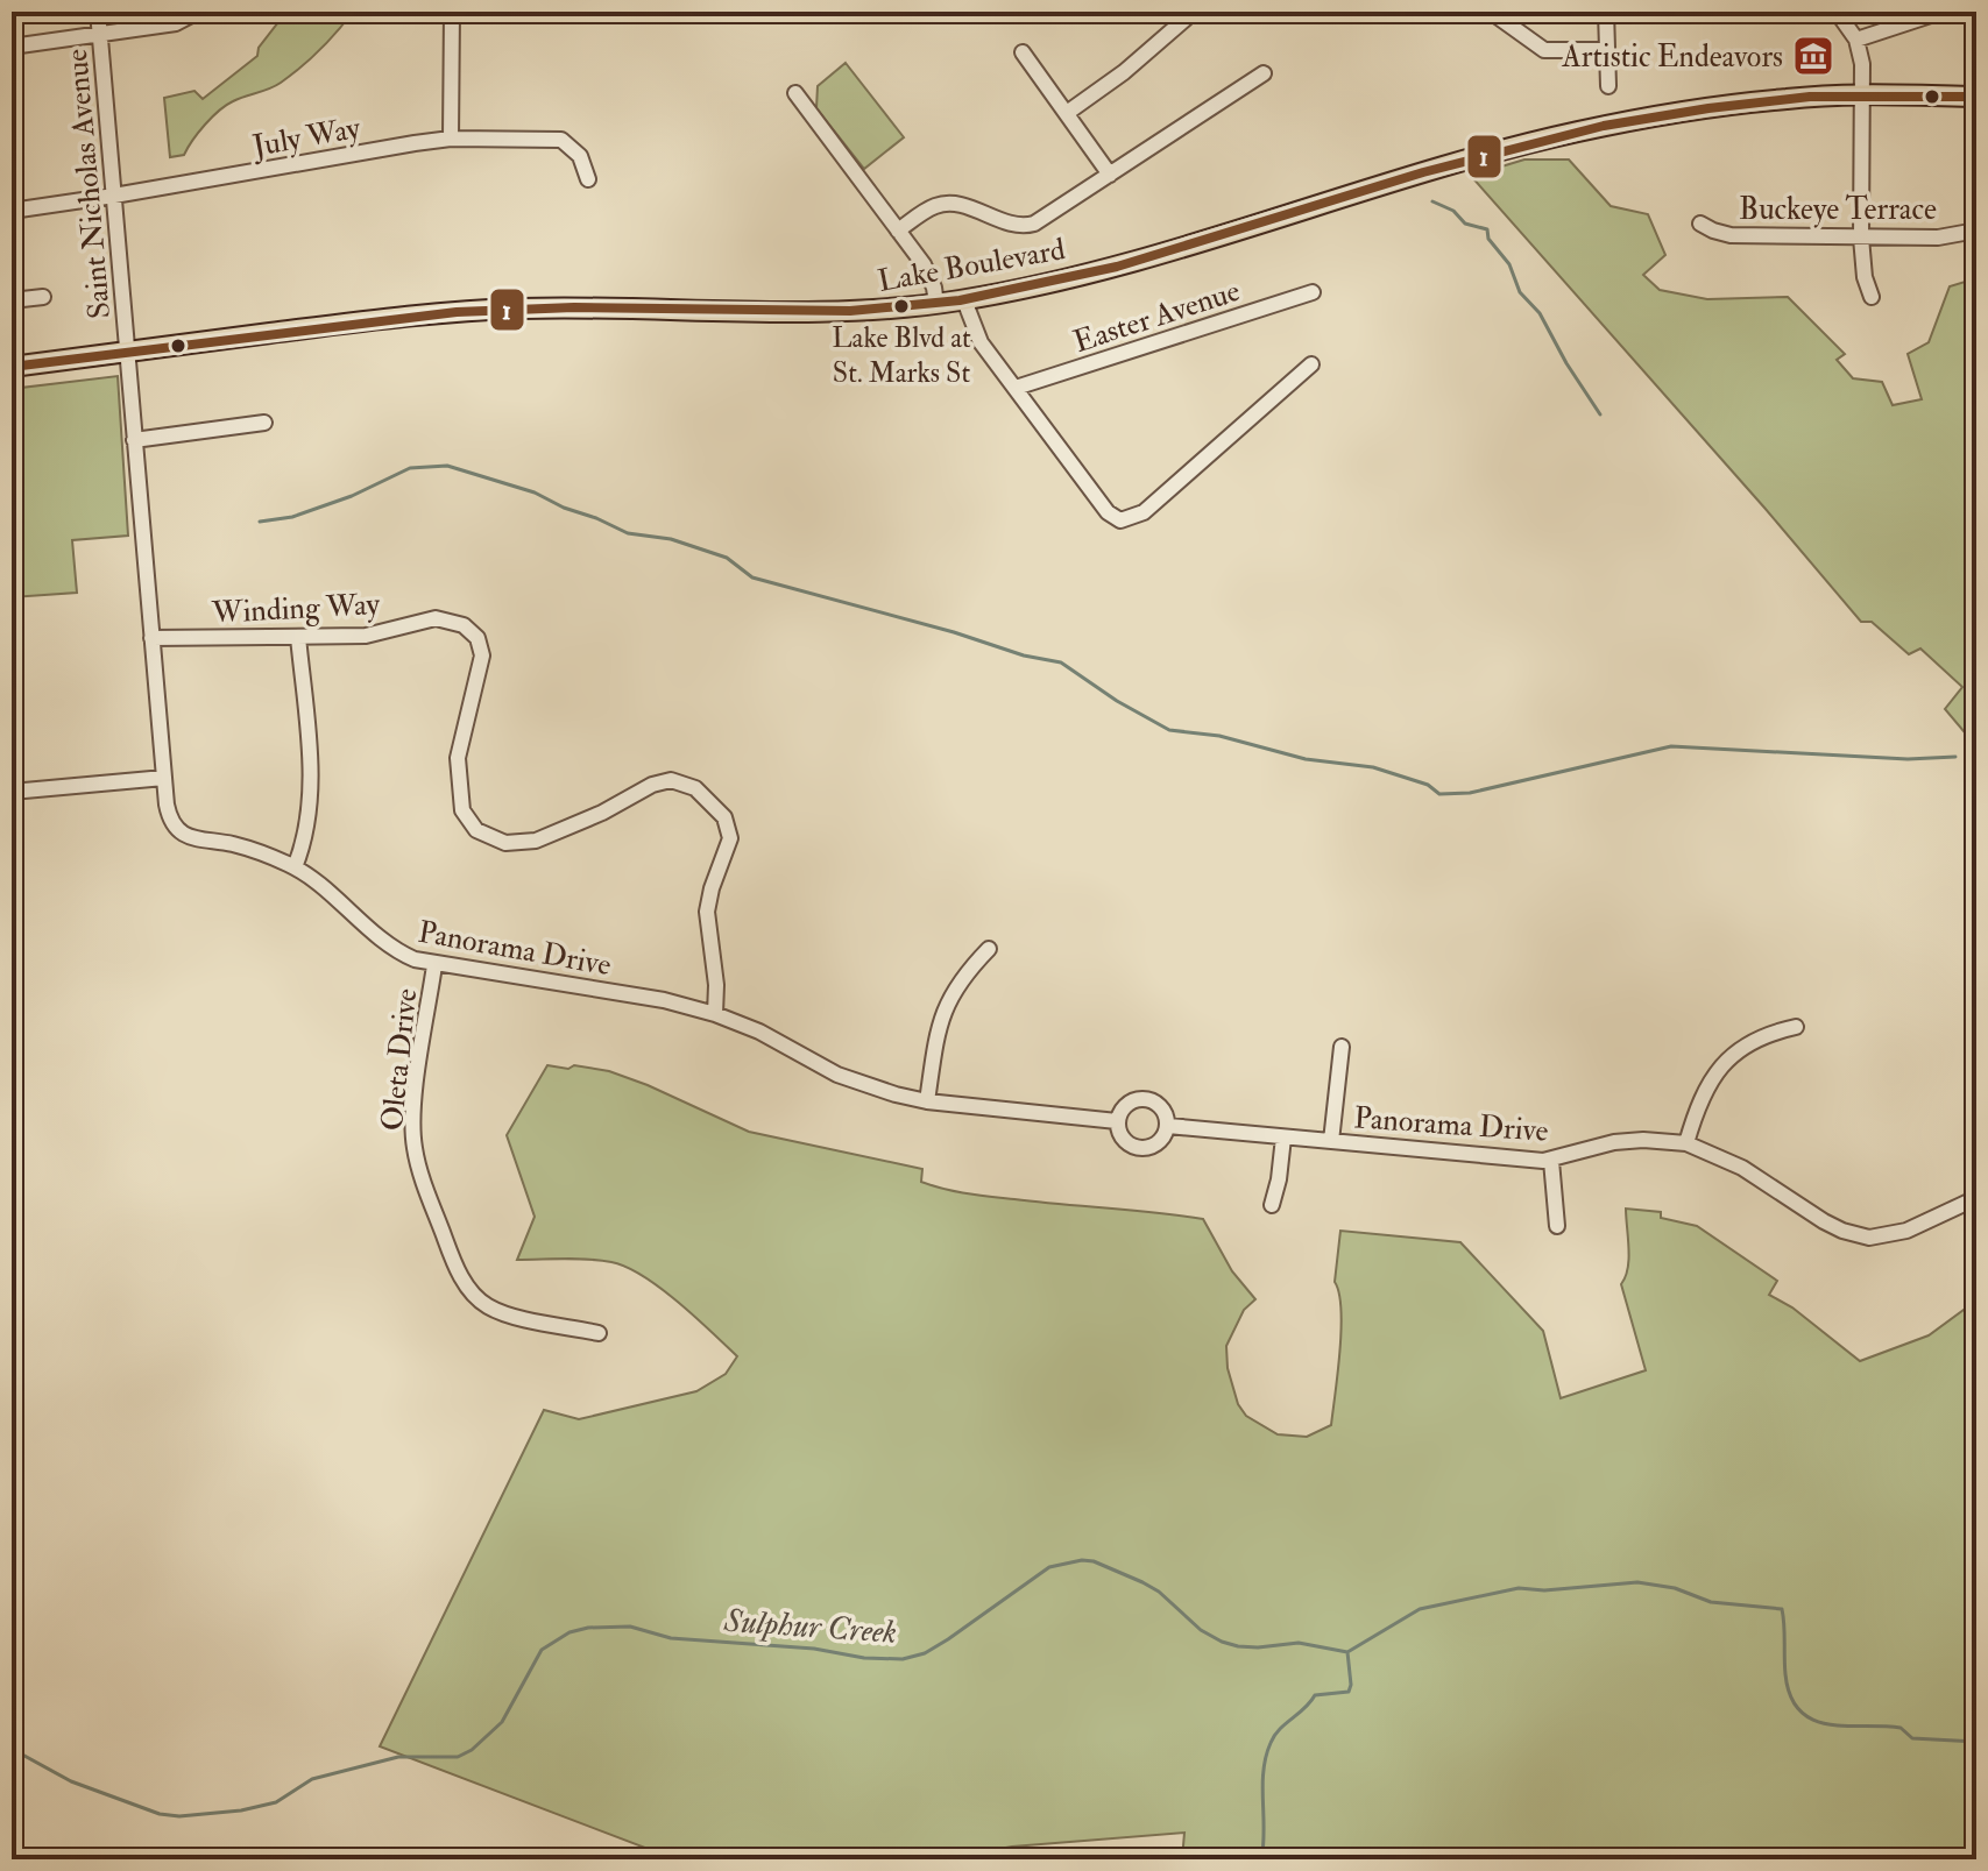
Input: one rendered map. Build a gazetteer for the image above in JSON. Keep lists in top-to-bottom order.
{
  "streets": {
    "main road": ["Lake Boulevard"],
    "street": [
      "July Way",
      "Saint Nicholas Avenue",
      "Buckeye Terrace",
      "Easter Avenue",
      "Winding Way",
      "Panorama Drive",
      "Oleta Drive"
    ]
  },
  "crossings": [
    ["July Way", "Saint Nicholas Avenue"],
    ["Saint Nicholas Avenue", "Lake Boulevard"],
    ["Saint Nicholas Avenue", "Panorama Drive"],
    ["Lake Boulevard", "Panorama Drive"],
    ["Winding Way", "Panorama Drive"],
    ["Panorama Drive", "Oleta Drive"]
  ],
  "water": ["Sulphur Creek"],
  "places": {
    "museum": ["Artistic Endeavors"],
    "other": ["Lake Blvd at St. Marks St"]
  },
  "lines": ["transit line 1"]
}
